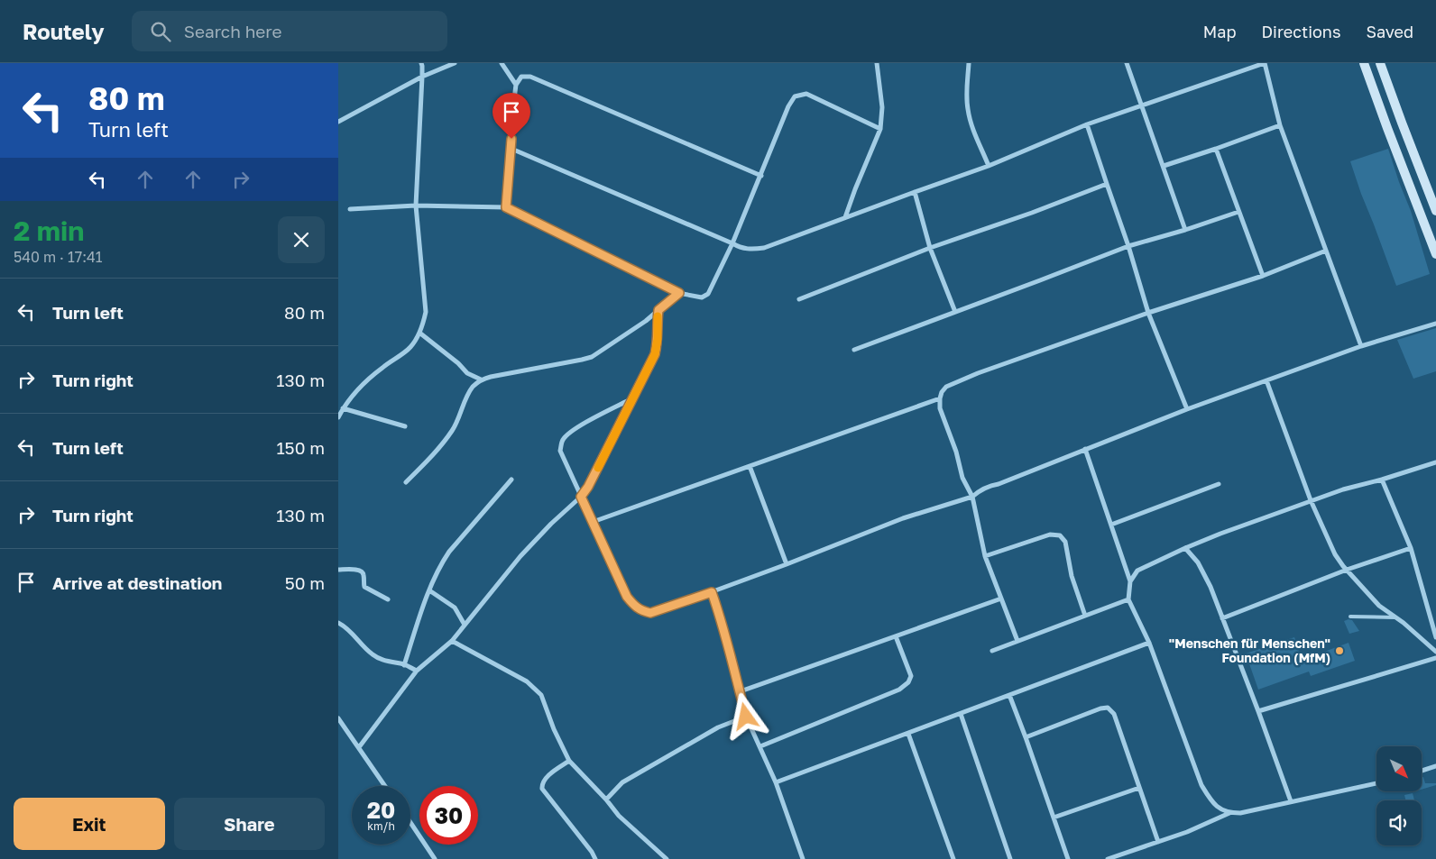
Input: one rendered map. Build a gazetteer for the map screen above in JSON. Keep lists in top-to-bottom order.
{
  "places": ["\"Menschen für Menschen\" Foundation (MfM)"],
  "north": "bottom right",
  "page": {
    "header": "Routely",
    "search": "Search here",
    "nav": ["Map", "Directions", "Saved"],
    "turn": ["80 m", "Turn left"],
    "heading": ["2 min", "540 m · 17:41"],
    "list": [
      {
        "name": "Turn left",
        "value": "80 m"
      },
      {
        "name": "Turn right",
        "value": "130 m"
      },
      {
        "name": "Turn left",
        "value": "150 m"
      },
      {
        "name": "Turn right",
        "value": "130 m"
      },
      {
        "name": "Arrive at destination",
        "value": "50 m"
      }
    ],
    "speed": "20 km/h",
    "limit": "30",
    "buttons": ["Exit", "Share"]
  }
}
